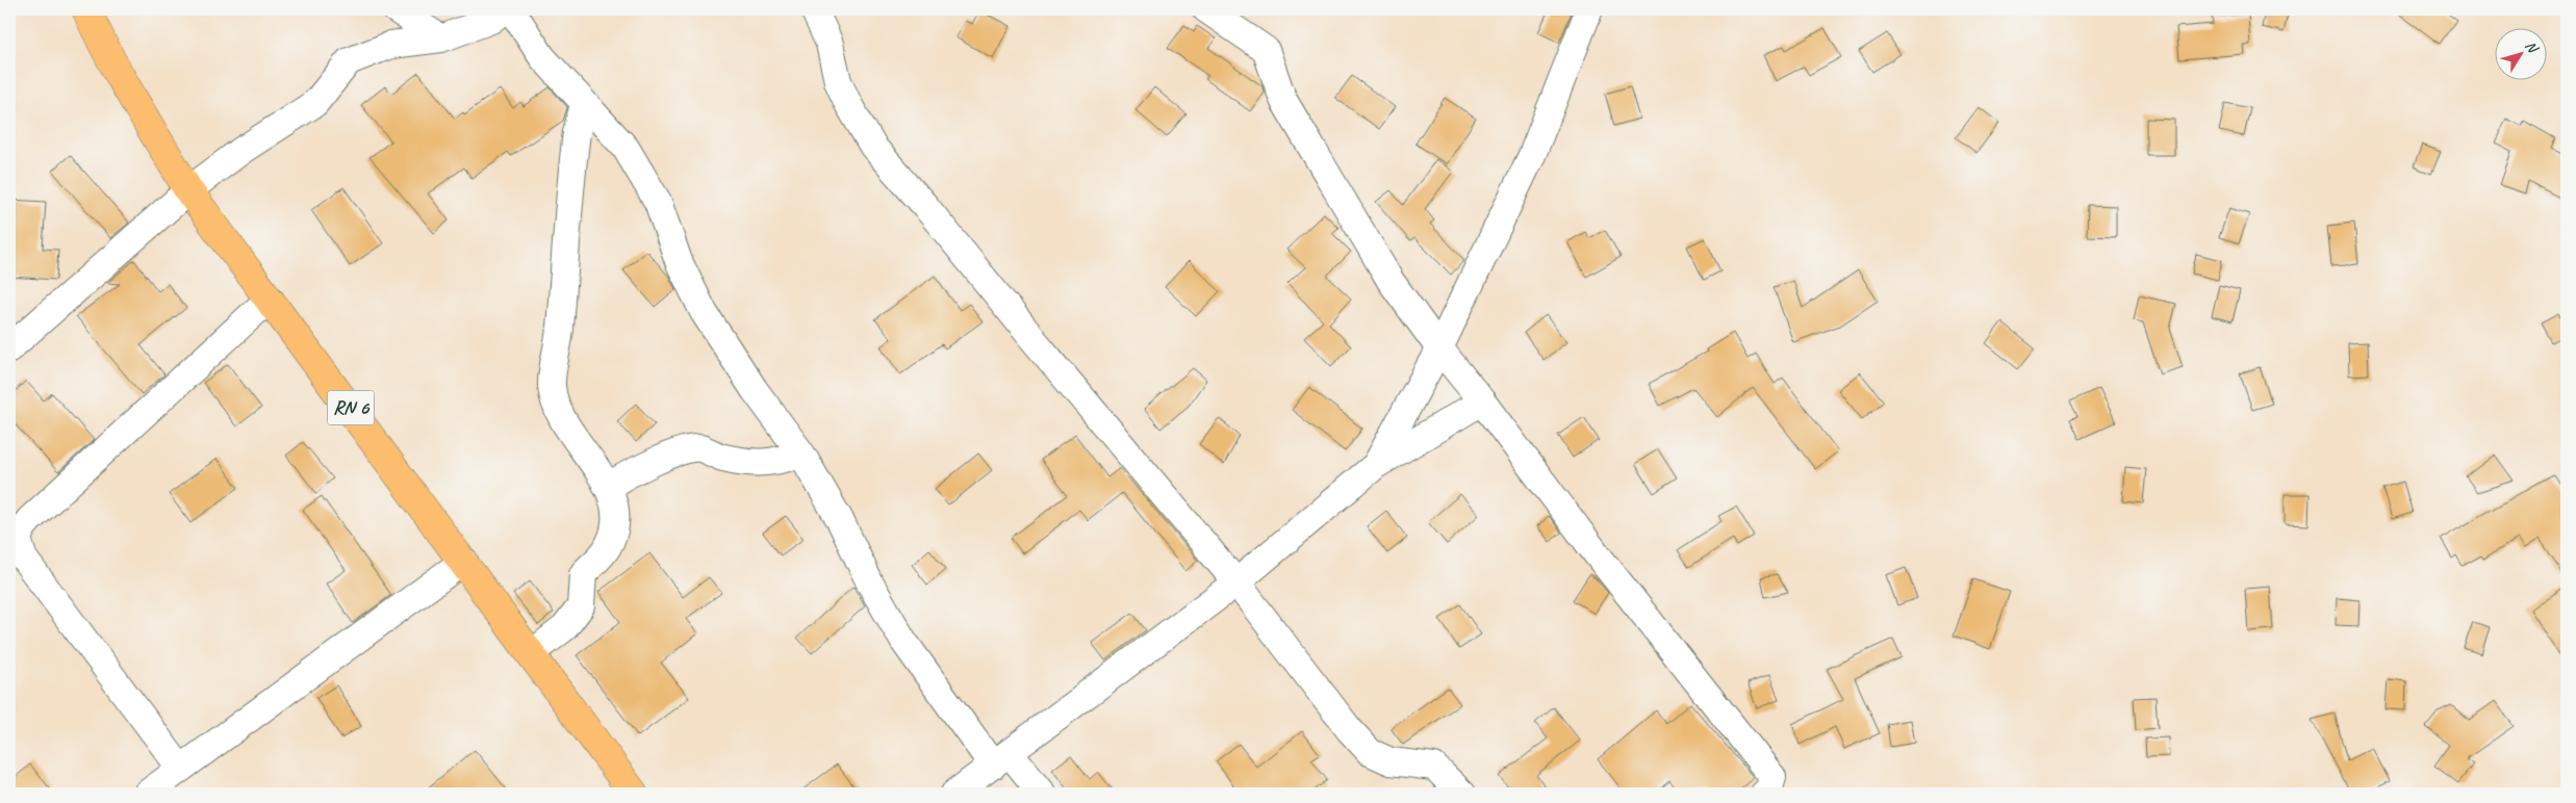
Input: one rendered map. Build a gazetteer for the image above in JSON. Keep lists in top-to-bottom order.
{
  "streets": {
    "main road": ["RN 6"]
  },
  "north": "top right"
}
